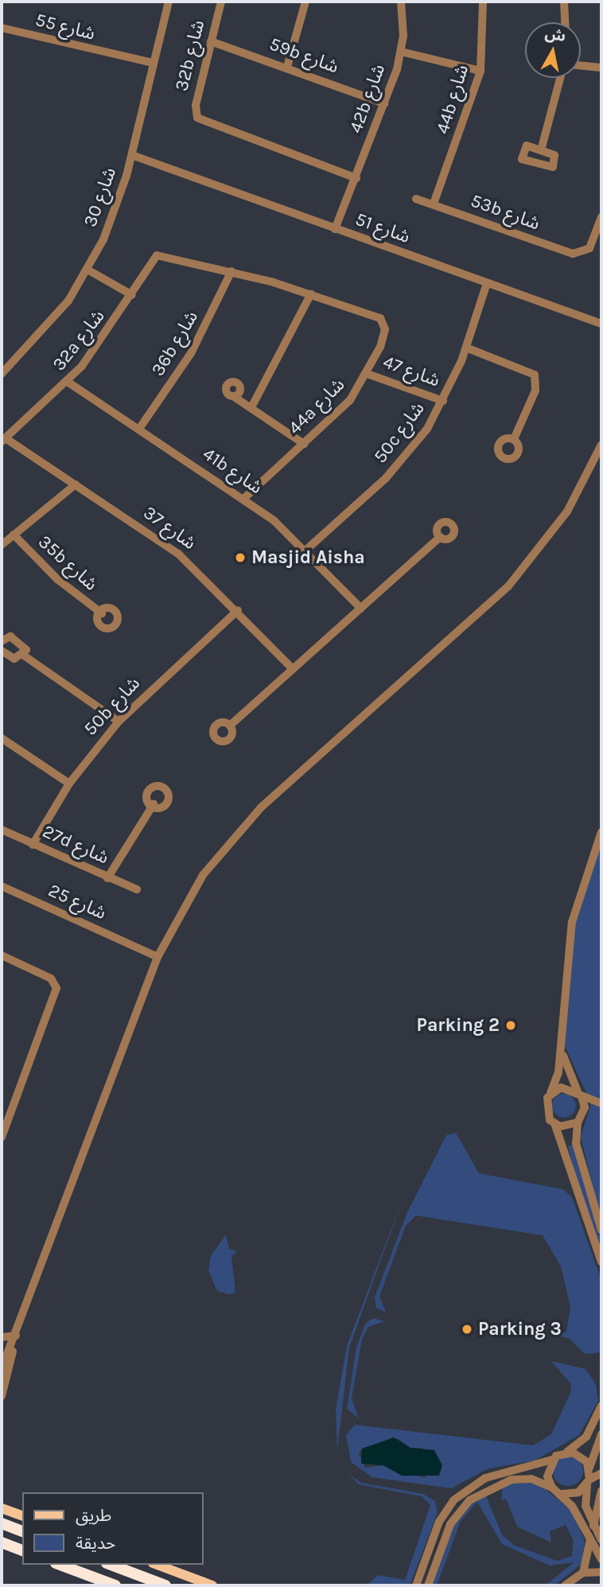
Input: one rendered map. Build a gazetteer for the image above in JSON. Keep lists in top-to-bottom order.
{
  "streets": {
    "street": [
      "شارع 55",
      "32b شارع",
      "59b شارع",
      "42b شارع",
      "44b شارع",
      "شارع 30",
      "53b شارع",
      "شارع 51",
      "32a شارع",
      "36b شارع",
      "شارع 47",
      "44a شارع",
      "50c شارع",
      "41b شارع",
      "شارع 37",
      "35b شارع",
      "50b شارع",
      "27d شارع",
      "شارع 25"
    ]
  },
  "crossings": [
    ["شارع 55", "شارع 30"],
    ["32b شارع", "59b شارع"],
    ["32b شارع", "42b شارع"],
    ["59b شارع", "42b شارع"],
    ["42b شارع", "شارع 51"],
    ["44b شارع", "53b شارع"],
    ["شارع 30", "شارع 51"],
    ["شارع 51", "50c شارع"],
    ["32a شارع", "36b شارع"],
    ["32a شارع", "41b شارع"],
    ["32a شارع", "شارع 37"],
    ["36b شارع", "41b شارع"],
    ["شارع 47", "44a شارع"],
    ["شارع 47", "50c شارع"],
    ["44a شارع", "41b شارع"],
    ["50c شارع", "41b شارع"],
    ["شارع 37", "50b شارع"],
    ["50b شارع", "27d شارع"]
  ],
  "places": ["Masjid Aisha", "Parking 2", "Parking 3"],
  "legend": ["طريق", "حديقة"],
  "north": "top"
}
